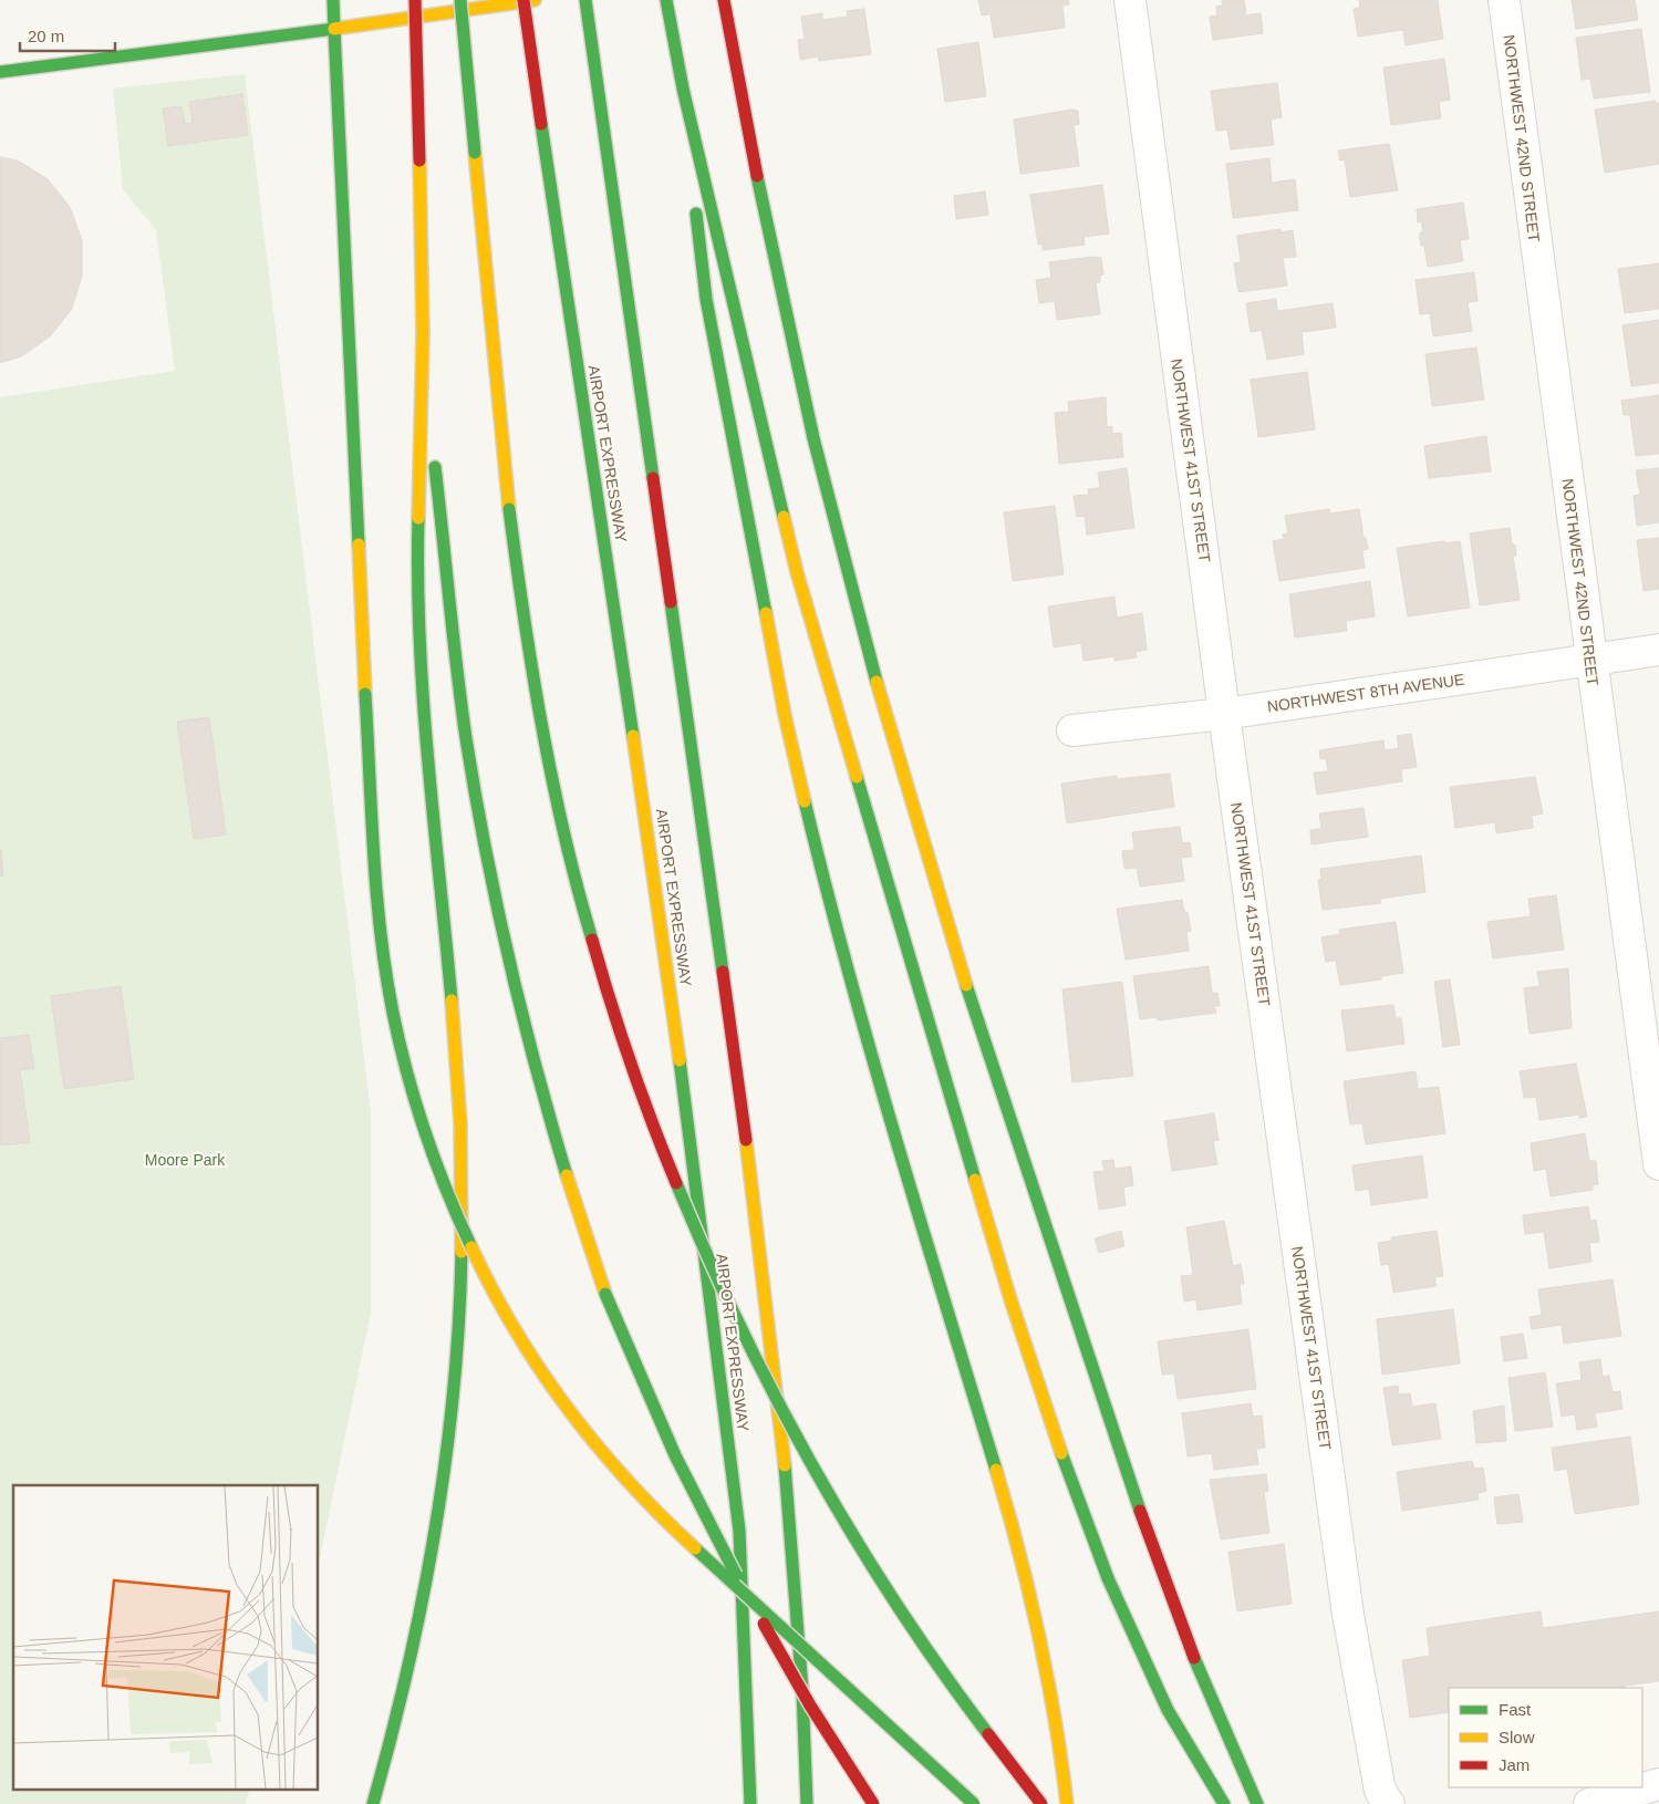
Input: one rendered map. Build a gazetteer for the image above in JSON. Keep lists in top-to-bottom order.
{
  "streets": {
    "main road": ["AIRPORT EXPRESSWAY"],
    "street": ["NORTHWEST 42ND STREET", "NORTHWEST 41ST STREET", "NORTHWEST 8TH AVENUE"]
  },
  "crossings": [
    ["NORTHWEST 42ND STREET", "NORTHWEST 8TH AVENUE"],
    ["NORTHWEST 41ST STREET", "NORTHWEST 8TH AVENUE"]
  ],
  "parks": ["Moore Park"],
  "legend": ["Fast", "Slow", "Jam"],
  "scale_bar": "20 m"
}
